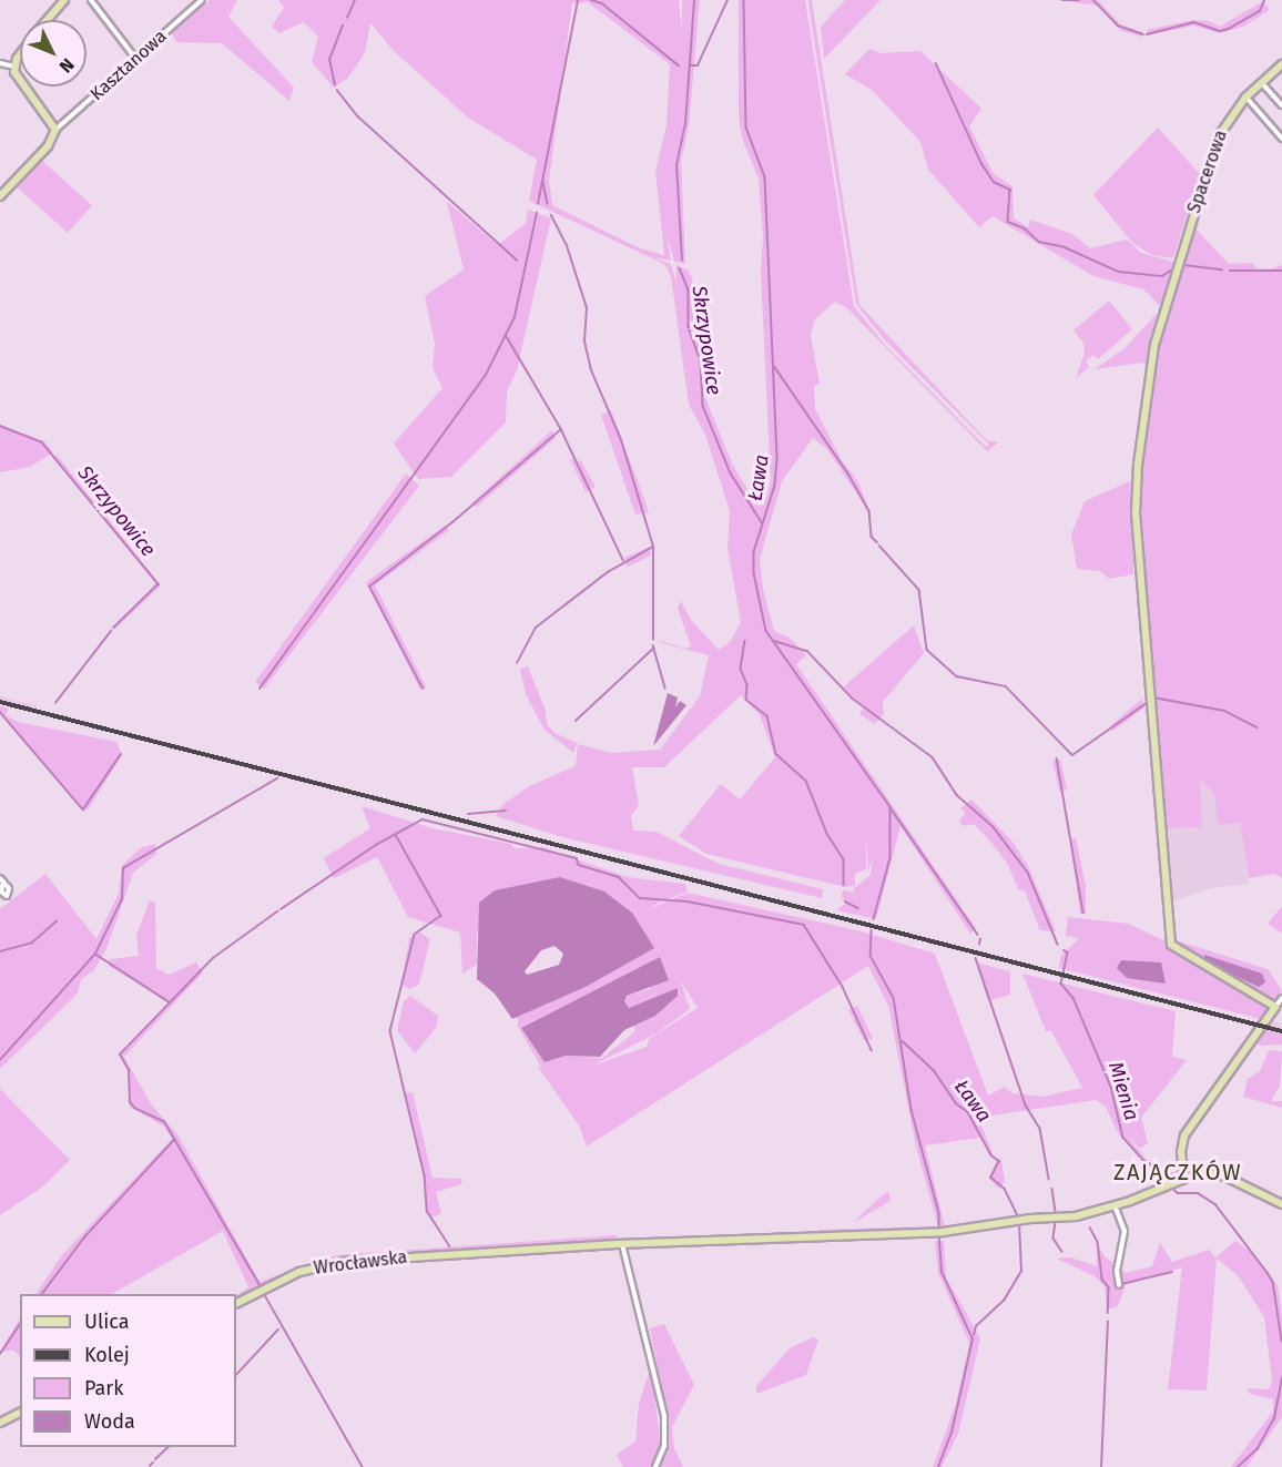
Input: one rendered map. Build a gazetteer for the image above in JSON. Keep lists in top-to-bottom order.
{
  "streets": {
    "street": ["Kasztanowa", "Spacerowa", "Wrocławska"]
  },
  "districts": ["ZAJĄCZKÓW"],
  "water": ["Skrzypowice", "Ława", "Mienia"],
  "legend": [
    "Ulica",
    "Kolej",
    "Park",
    "Woda"
  ],
  "north": "bottom right"
}
